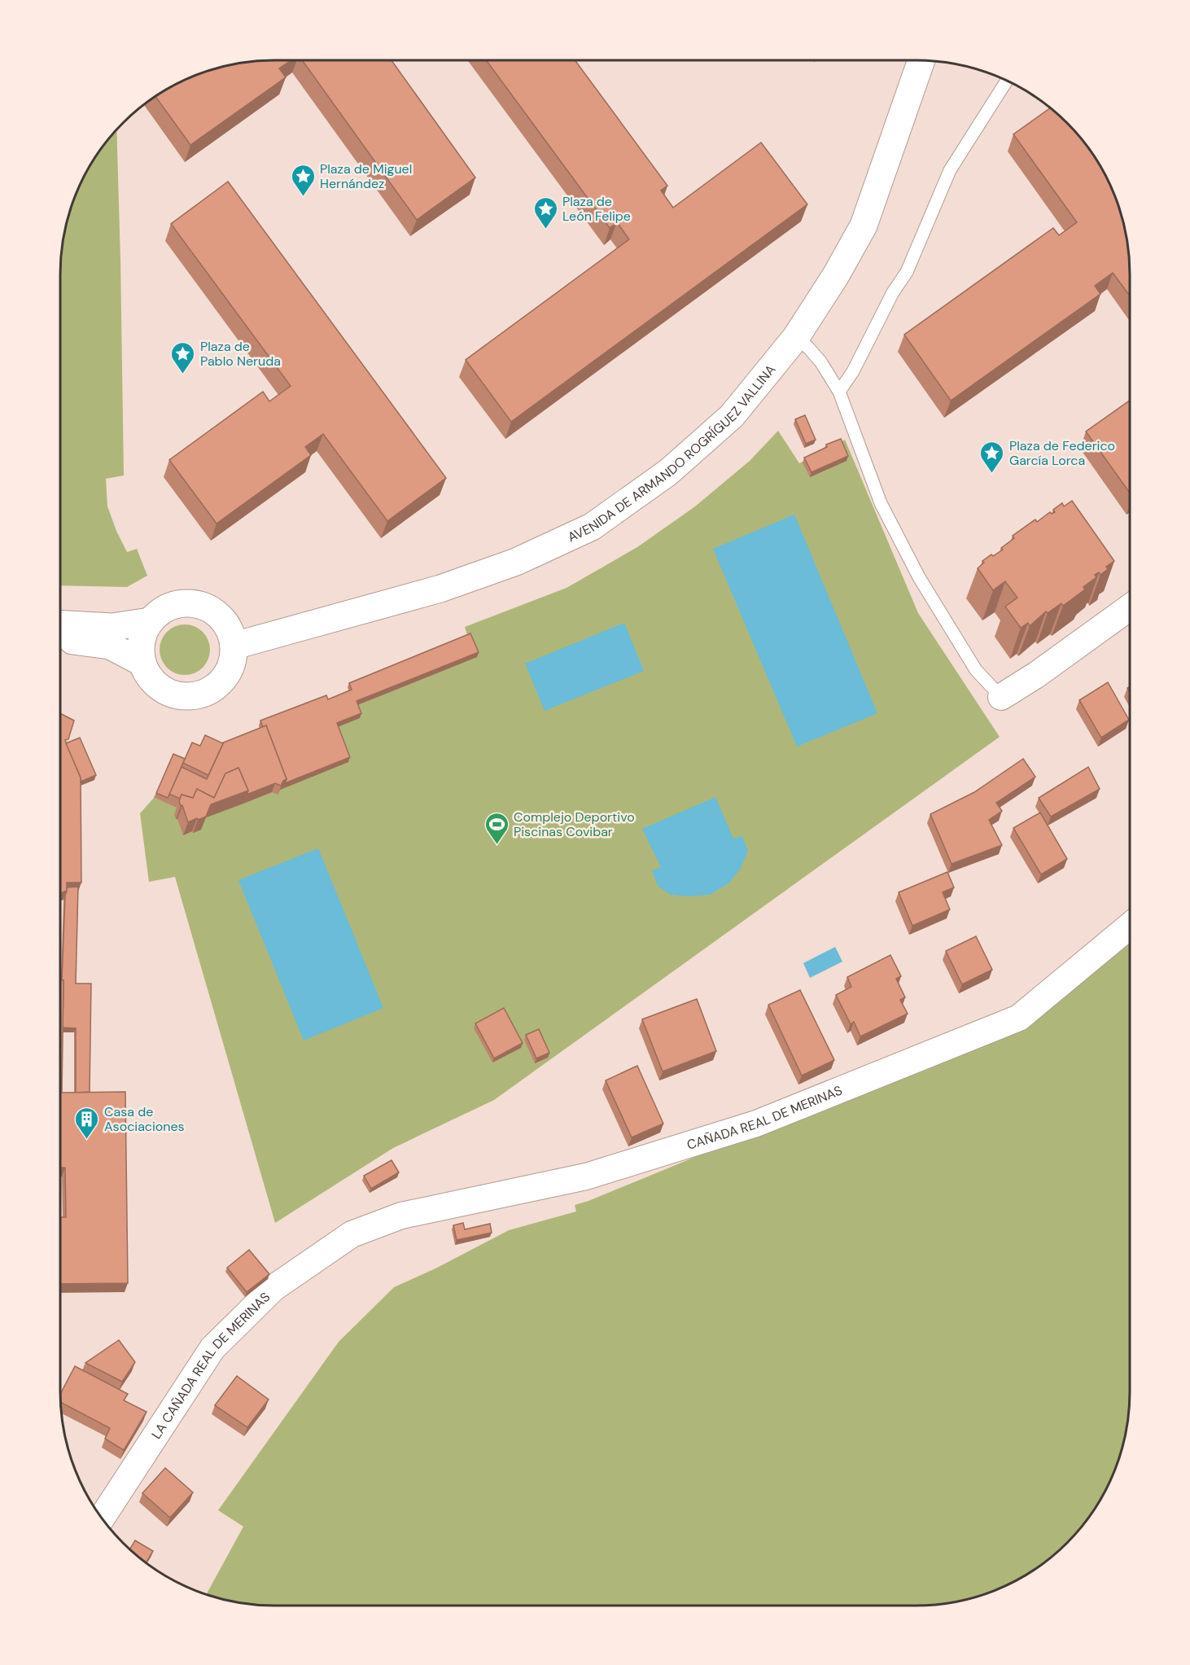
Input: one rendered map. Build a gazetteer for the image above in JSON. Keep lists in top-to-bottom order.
{
  "streets": {
    "street": ["AVENIDA DE ARMANDO ROGRÍGUEZ VALLINA", "CAÑADA REAL DE MERINAS", "LA CAÑADA REAL DE MERINAS"]
  },
  "crossings": [
    ["CAÑADA REAL DE MERINAS", "LA CAÑADA REAL DE MERINAS"]
  ],
  "places": {
    "place": [
      "Plaza de Miguel Hernández",
      "Plaza de León Felipe",
      "Plaza de Pablo Neruda",
      "Plaza de Federico García Lorca"
    ],
    "sports": ["Complejo Deportivo Piscinas Covibar"],
    "building": ["Casa de Asociaciones"]
  }
}
